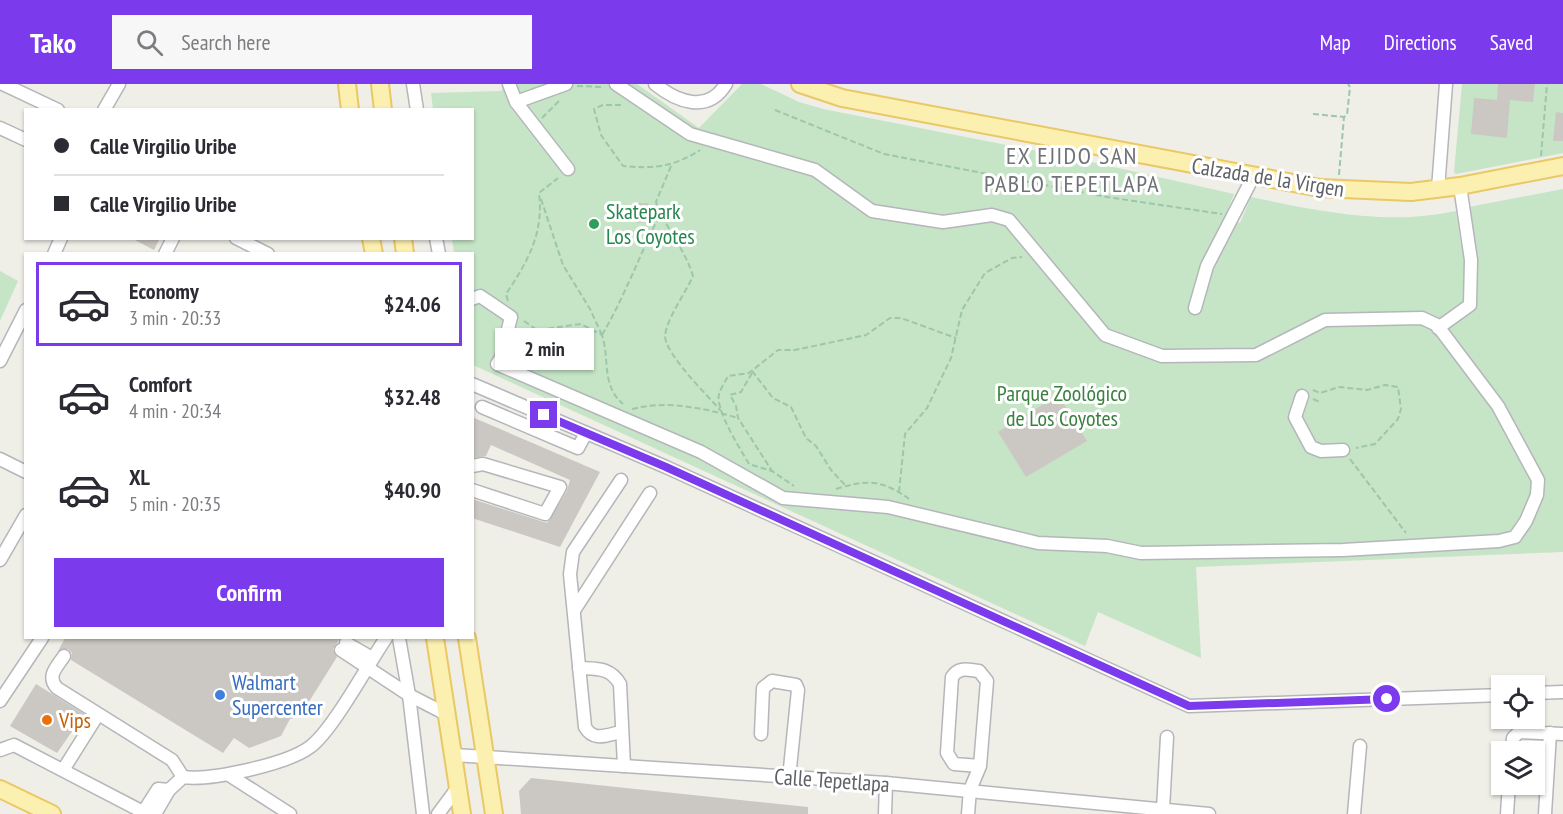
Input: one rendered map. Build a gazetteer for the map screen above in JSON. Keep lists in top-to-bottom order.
{
  "streets": {
    "main road": ["Calzada de la Virgen"],
    "street": ["Calle Tepetlapa"]
  },
  "districts": ["EX EJIDO SAN PABLO TEPETLAPA"],
  "parks": ["Parque Zoológico de Los Coyotes"],
  "places": ["Skatepark Los Coyotes", "Walmart Supercenter", "Vips"],
  "page": {
    "header": "Tako",
    "search": "Search here",
    "nav": ["Map", "Directions", "Saved"],
    "banner": ["Calle Virgilio Uribe", "Calle Virgilio Uribe"],
    "list": [
      {
        "name": "Economy",
        "note": "3 min · 20:33",
        "value": "$24.06"
      },
      {
        "name": "Comfort",
        "note": "4 min · 20:34",
        "value": "$32.48"
      },
      {
        "name": "XL",
        "note": "5 min · 20:35",
        "value": "$40.90"
      }
    ],
    "bubble": "2 min",
    "buttons": "Confirm"
  }
}
